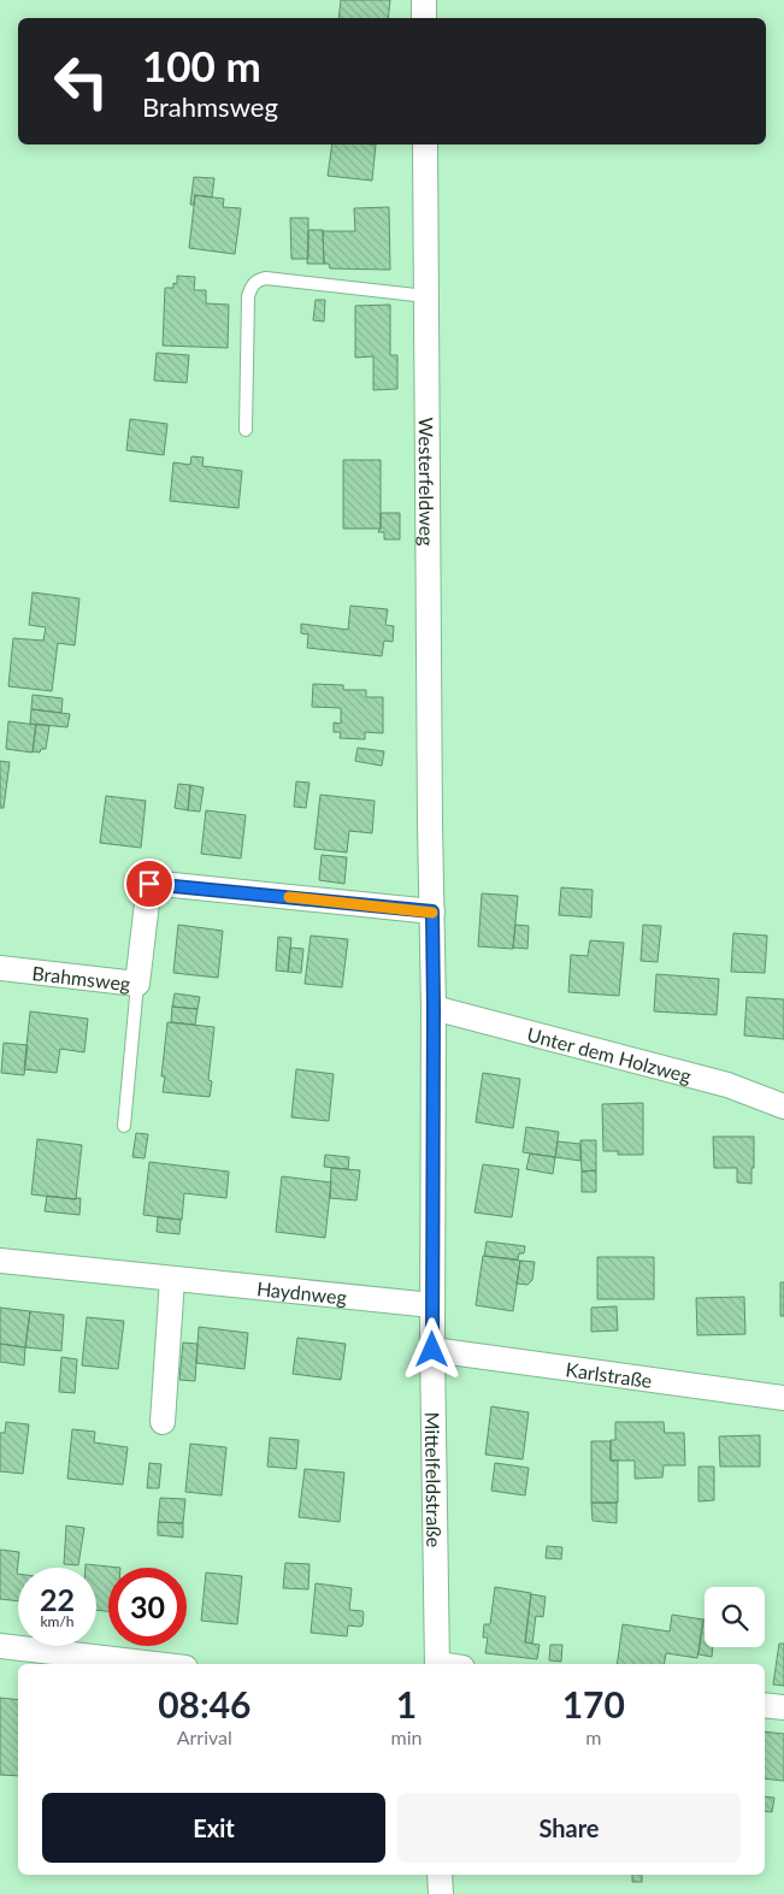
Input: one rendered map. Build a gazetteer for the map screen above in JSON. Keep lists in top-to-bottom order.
{
  "streets": {
    "street": [
      "Westerfeldweg",
      "Brahmsweg",
      "Unter dem Holzweg",
      "Haydnweg",
      "Karlstraße",
      "Mittelfeldstraße"
    ]
  },
  "crossings": [
    ["Westerfeldweg", "Mittelfeldstraße"],
    ["Brahmsweg", "Mittelfeldstraße"],
    ["Unter dem Holzweg", "Mittelfeldstraße"],
    ["Haydnweg", "Mittelfeldstraße"],
    ["Karlstraße", "Mittelfeldstraße"]
  ],
  "page": {
    "turn": ["100 m", "Brahmsweg"],
    "speed": "22 km/h",
    "limit": "30",
    "eta": [
      "08:46",
      "Arrival",
      "1",
      "min",
      "170",
      "m"
    ],
    "buttons": ["Exit", "Share"]
  }
}
